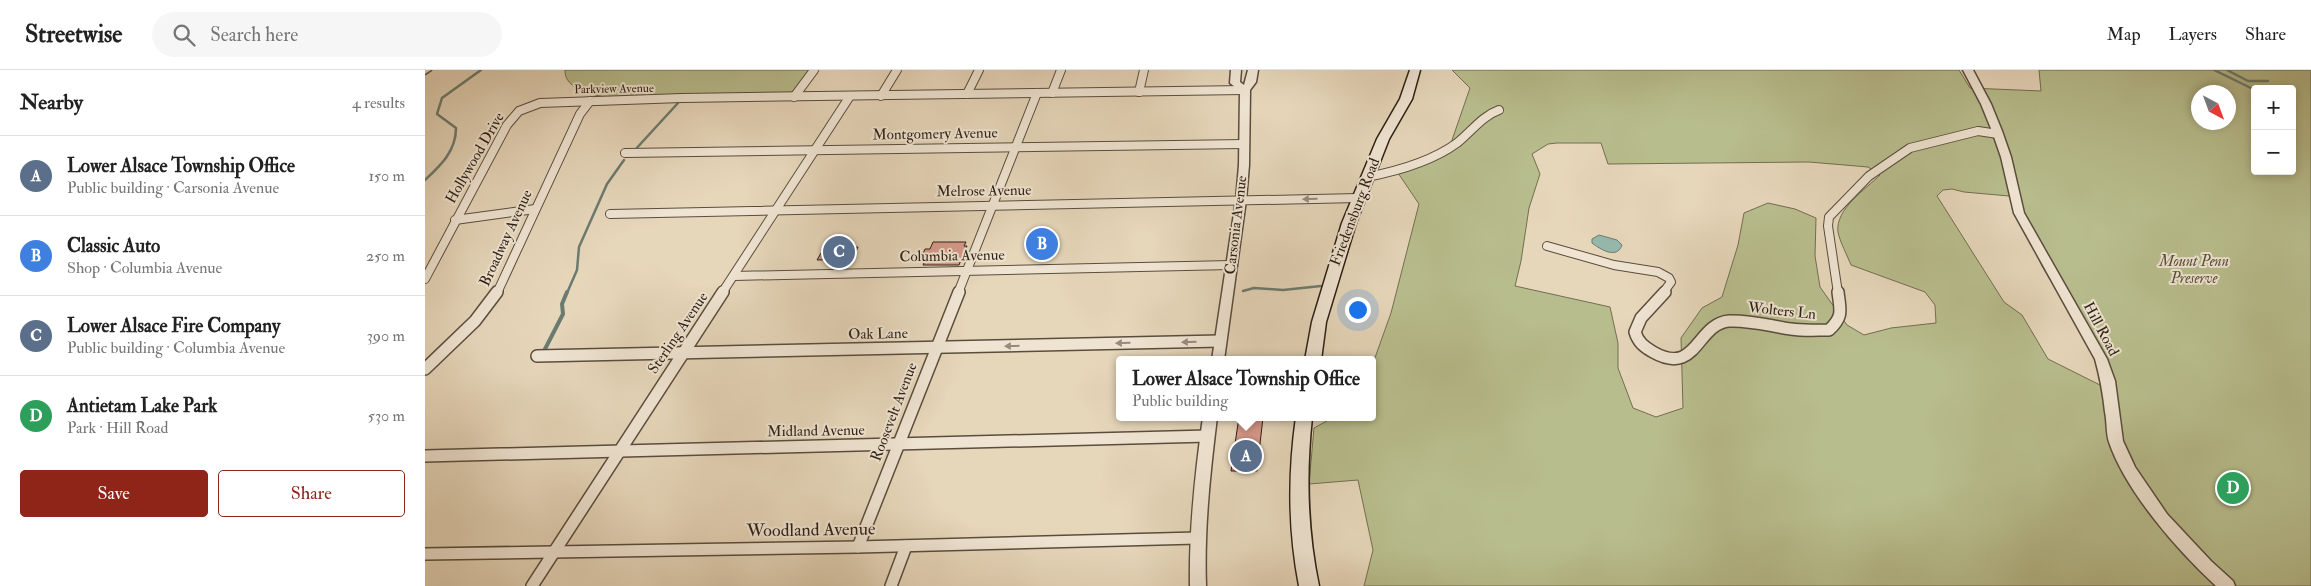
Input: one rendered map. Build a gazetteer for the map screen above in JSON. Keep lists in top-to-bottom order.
{
  "streets": {
    "main road": ["Friedensburg Road"],
    "street": [
      "Parkview Avenue",
      "Montgomery Avenue",
      "Hollywood Drive",
      "Melrose Avenue",
      "Carsonia Avenue",
      "Broadway Avenue",
      "Columbia Avenue",
      "Wolters Ln",
      "Hill Road",
      "Sterling Avenue",
      "Oak Lane",
      "Roosevelt Avenue",
      "Midland Avenue",
      "Woodland Avenue"
    ]
  },
  "crossings": [
    ["Parkview Avenue", "Hollywood Drive"],
    ["Parkview Avenue", "Carsonia Avenue"],
    ["Parkview Avenue", "Broadway Avenue"],
    ["Parkview Avenue", "Sterling Avenue"],
    ["Parkview Avenue", "Roosevelt Avenue"],
    ["Montgomery Avenue", "Carsonia Avenue"],
    ["Montgomery Avenue", "Sterling Avenue"],
    ["Montgomery Avenue", "Roosevelt Avenue"],
    ["Melrose Avenue", "Friedensburg Road"],
    ["Melrose Avenue", "Carsonia Avenue"],
    ["Melrose Avenue", "Sterling Avenue"],
    ["Melrose Avenue", "Roosevelt Avenue"],
    ["Carsonia Avenue", "Columbia Avenue"],
    ["Carsonia Avenue", "Oak Lane"],
    ["Columbia Avenue", "Sterling Avenue"],
    ["Columbia Avenue", "Roosevelt Avenue"],
    ["Wolters Ln", "Hill Road"],
    ["Sterling Avenue", "Oak Lane"],
    ["Sterling Avenue", "Midland Avenue"],
    ["Sterling Avenue", "Woodland Avenue"],
    ["Oak Lane", "Roosevelt Avenue"],
    ["Roosevelt Avenue", "Midland Avenue"],
    ["Roosevelt Avenue", "Woodland Avenue"]
  ],
  "one_way": ["Oak Lane"],
  "parks": ["Mount Penn Preserve"],
  "north": "bottom right",
  "page": {
    "header": "Streetwise",
    "search": "Search here",
    "nav": ["Map", "Layers", "Share"],
    "heading": ["Nearby", "4 results"],
    "map_buttons": ["+", "−"],
    "list": [
      {
        "mark": "A",
        "name": "Lower Alsace Township Office",
        "note": "Public building · Carsonia Avenue",
        "value": "150 m"
      },
      {
        "mark": "B",
        "name": "Classic Auto",
        "note": "Shop · Columbia Avenue",
        "value": "250 m"
      },
      {
        "mark": "C",
        "name": "Lower Alsace Fire Company",
        "note": "Public building · Columbia Avenue",
        "value": "390 m"
      },
      {
        "mark": "D",
        "name": "Antietam Lake Park",
        "note": "Park · Hill Road",
        "value": "530 m"
      }
    ],
    "pins": [
      "B",
      "C",
      "A",
      "D"
    ],
    "popup": ["Lower Alsace Township Office", "Public building"],
    "buttons": ["Save", "Share"]
  }
}
